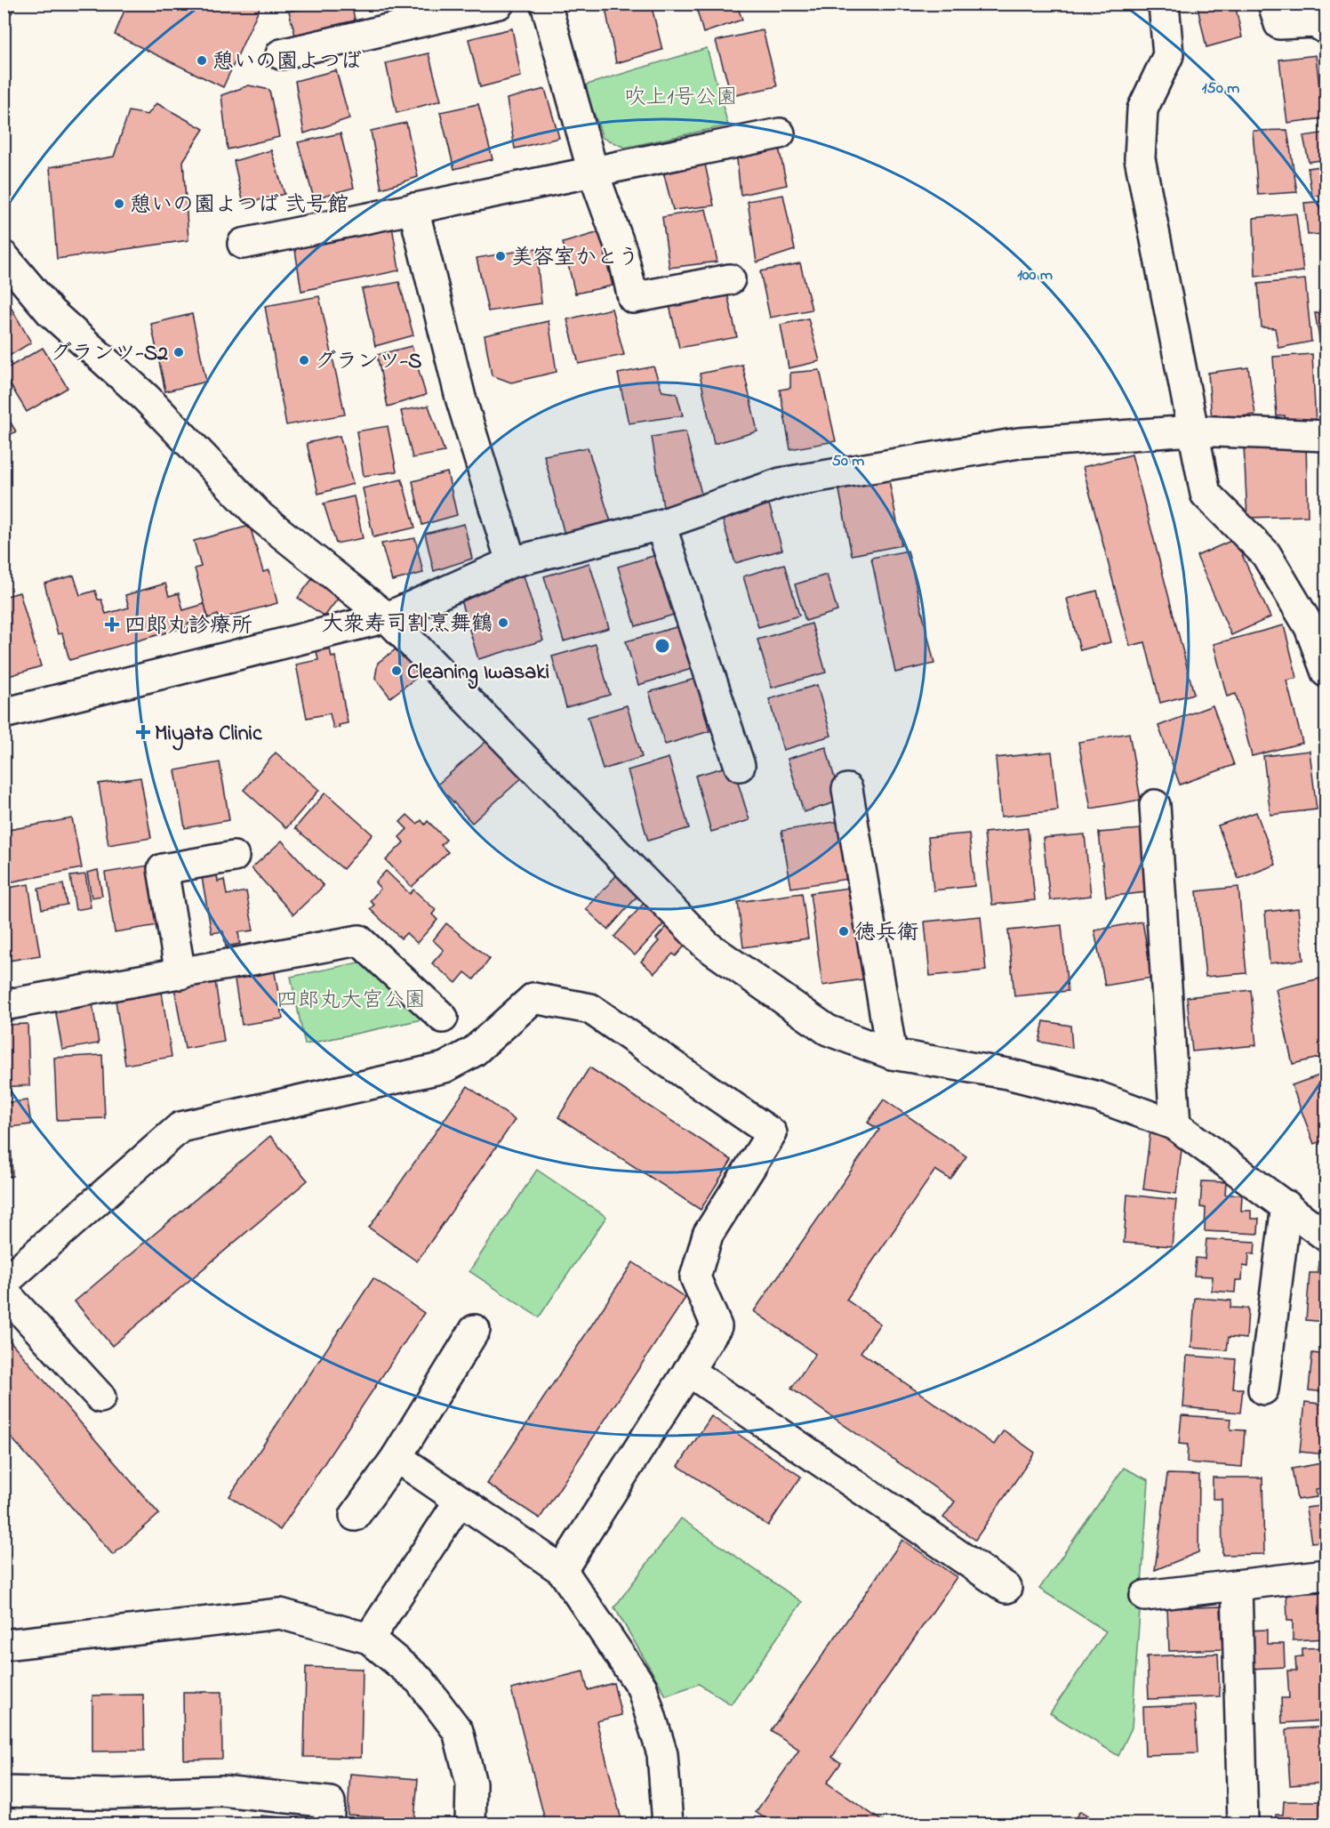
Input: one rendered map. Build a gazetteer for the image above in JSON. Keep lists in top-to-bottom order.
{
  "parks": ["吹上1号公園", "四郎丸大宮公園"],
  "places": {
    "other": [
      "憩いの園よつば",
      "憩いの園よつば 弐号館",
      "美容室かとう",
      "グランツ-S2",
      "グランツ-S",
      "大衆寿司割烹舞鶴",
      "Cleaning Iwasaki",
      "徳兵衛"
    ],
    "health": ["四郎丸診療所", "Miyata Clinic"]
  },
  "rings": ["150 m", "100 m", "50 m"]
}
